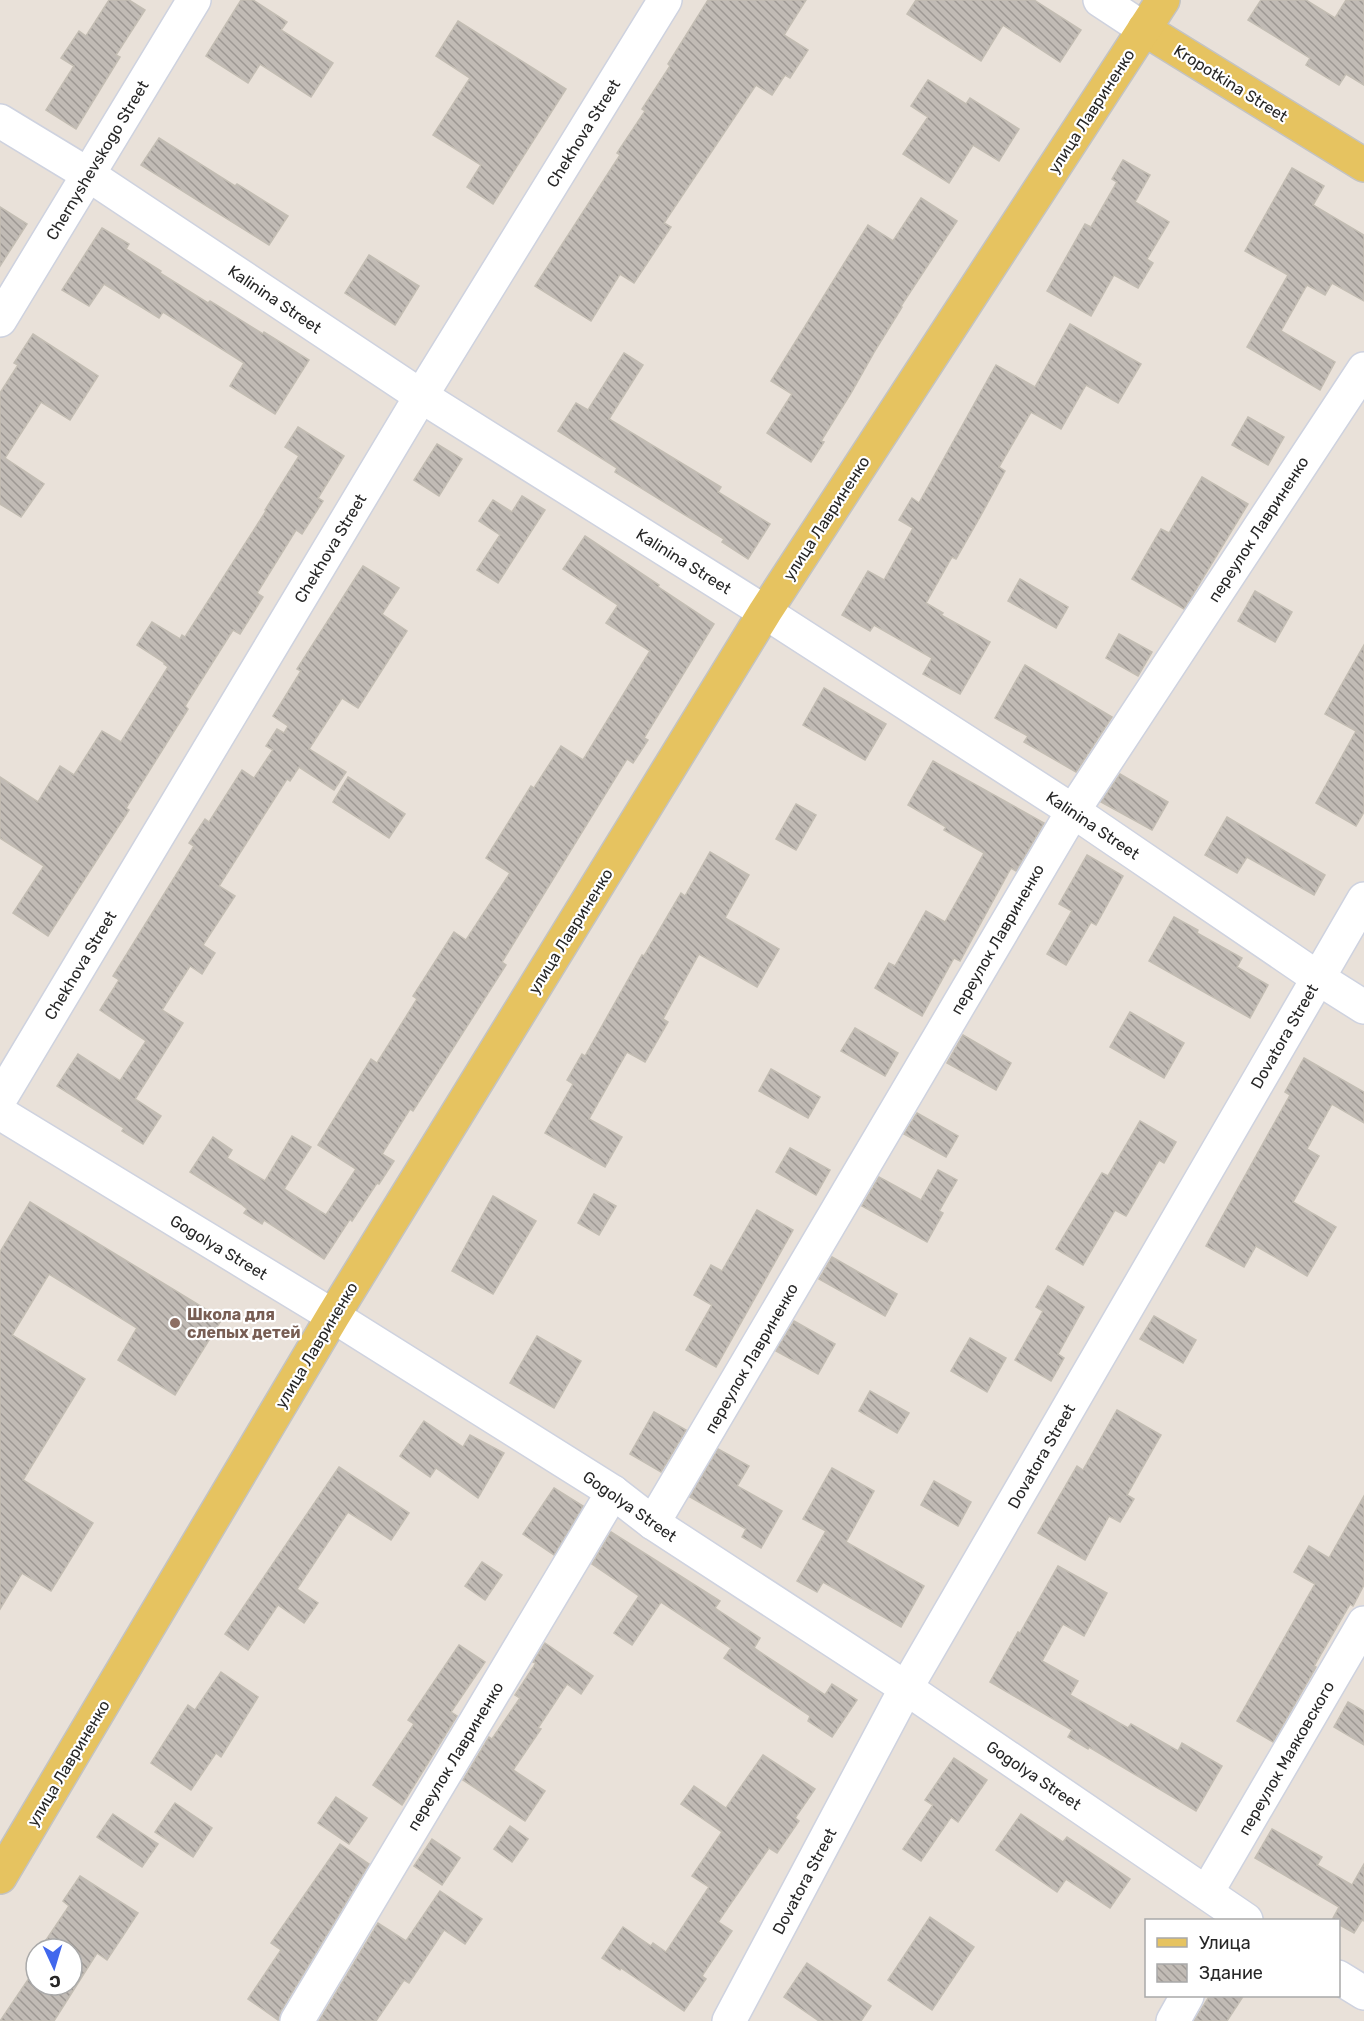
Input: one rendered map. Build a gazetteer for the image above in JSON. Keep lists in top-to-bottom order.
{
  "streets": {
    "main road": ["Kropotkina Street", "улица Лавриненко"],
    "street": [
      "Chekhova Street",
      "Chernyshevskogo Street",
      "Kalinina Street",
      "переулок Лавриненко",
      "Dovatora Street",
      "Gogolya Street",
      "переулок Маяковского"
    ]
  },
  "crossings": [
    ["Kropotkina Street", "улица Лавриненко"],
    ["улица Лавриненко", "Kalinina Street"],
    ["улица Лавриненко", "Gogolya Street"],
    ["Chekhova Street", "Kalinina Street"],
    ["Chernyshevskogo Street", "Kalinina Street"],
    ["Kalinina Street", "переулок Лавриненко"],
    ["Kalinina Street", "Dovatora Street"],
    ["переулок Лавриненко", "Gogolya Street"],
    ["Dovatora Street", "Gogolya Street"],
    ["Gogolya Street", "переулок Маяковского"]
  ],
  "places": ["Школа для слепых детей"],
  "legend": ["Улица", "Здание"],
  "north": "bottom"
}
